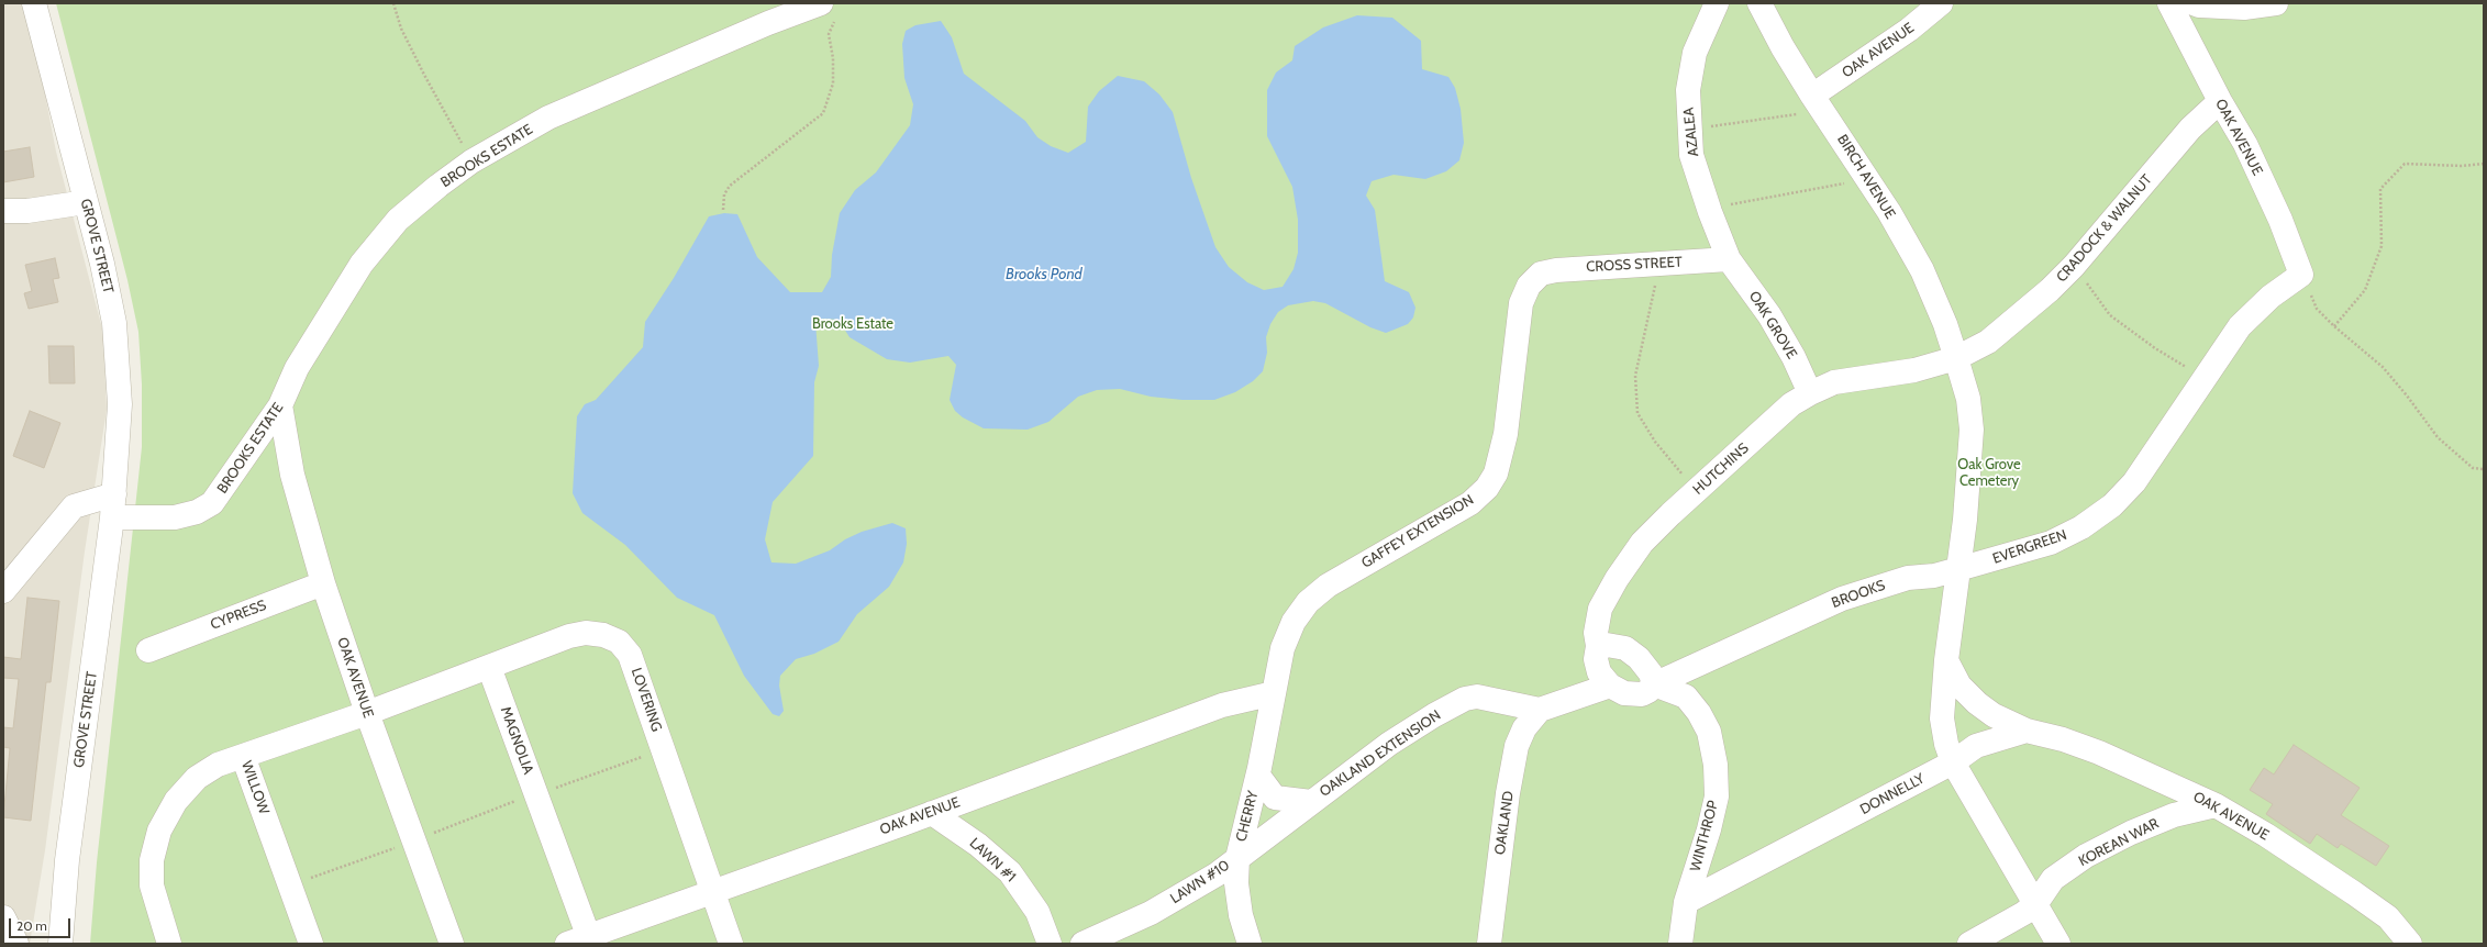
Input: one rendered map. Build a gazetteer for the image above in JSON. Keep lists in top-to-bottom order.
{
  "streets": {
    "street": [
      "OAK AVENUE",
      "AZALEA",
      "BROOKS ESTATE",
      "BIRCH AVENUE",
      "CRADOCK & WALNUT",
      "GROVE STREET",
      "CROSS STREET",
      "OAK GROVE",
      "HUTCHINS",
      "GAFFEY EXTENSION",
      "EVERGREEN",
      "BROOKS",
      "CYPRESS",
      "LOVERING",
      "MAGNOLIA",
      "OAKLAND EXTENSION",
      "WILLOW",
      "DONNELLY",
      "CHERRY",
      "OAKLAND",
      "WINTHROP",
      "KOREAN WAR",
      "LAWN #1",
      "LAWN #10"
    ]
  },
  "crossings": [
    ["OAK AVENUE", "BROOKS ESTATE"],
    ["OAK AVENUE", "BIRCH AVENUE"],
    ["OAK AVENUE", "CRADOCK & WALNUT"],
    ["OAK AVENUE", "GAFFEY EXTENSION"],
    ["OAK AVENUE", "EVERGREEN"],
    ["OAK AVENUE", "CYPRESS"],
    ["OAK AVENUE", "LOVERING"],
    ["OAK AVENUE", "MAGNOLIA"],
    ["OAK AVENUE", "WILLOW"],
    ["OAK AVENUE", "CHERRY"],
    ["OAK AVENUE", "KOREAN WAR"],
    ["OAK AVENUE", "LAWN #1"],
    ["AZALEA", "CROSS STREET"],
    ["AZALEA", "OAK GROVE"],
    ["BROOKS ESTATE", "GROVE STREET"],
    ["BIRCH AVENUE", "CRADOCK & WALNUT"],
    ["BIRCH AVENUE", "HUTCHINS"],
    ["CRADOCK & WALNUT", "HUTCHINS"],
    ["CROSS STREET", "OAK GROVE"],
    ["CROSS STREET", "GAFFEY EXTENSION"],
    ["OAK GROVE", "HUTCHINS"],
    ["HUTCHINS", "BROOKS"],
    ["HUTCHINS", "WINTHROP"],
    ["GAFFEY EXTENSION", "CHERRY"],
    ["EVERGREEN", "BROOKS"],
    ["BROOKS", "WINTHROP"],
    ["LOVERING", "MAGNOLIA"],
    ["OAKLAND EXTENSION", "CHERRY"],
    ["OAKLAND EXTENSION", "OAKLAND"],
    ["OAKLAND EXTENSION", "LAWN #10"],
    ["DONNELLY", "WINTHROP"],
    ["CHERRY", "LAWN #10"]
  ],
  "water": ["Brooks Pond"],
  "parks": ["Brooks Estate", "Oak Grove Cemetery"],
  "scale_bar": "20 m"
}
